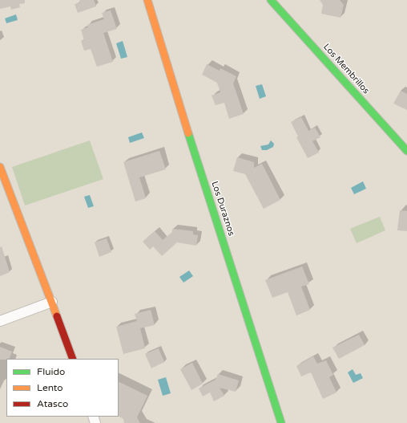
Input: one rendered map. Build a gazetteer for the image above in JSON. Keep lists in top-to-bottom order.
{
  "streets": {
    "street": ["Los Membrillos", "Los Duraznos"]
  },
  "legend": ["Fluido", "Lento", "Atasco"]
}
